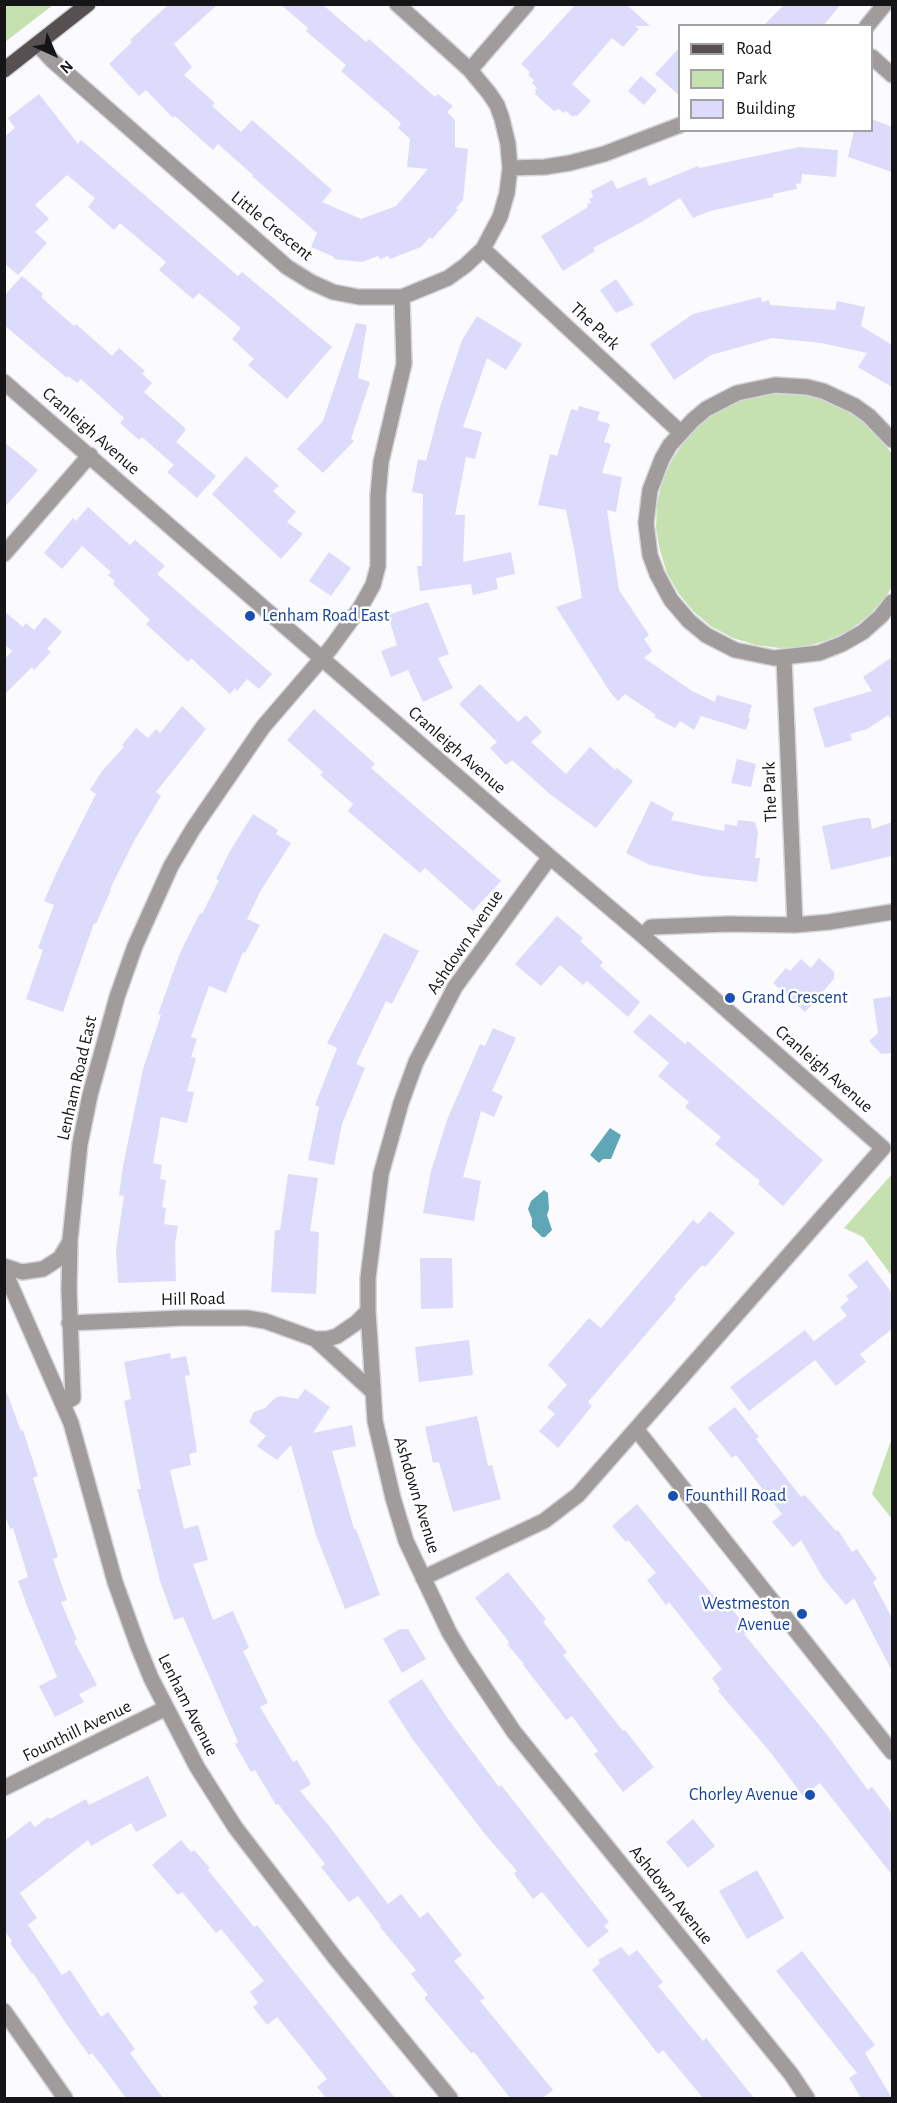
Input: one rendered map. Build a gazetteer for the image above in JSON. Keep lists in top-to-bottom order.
{
  "streets": {
    "street": [
      "Little Crescent",
      "The Park",
      "Cranleigh Avenue",
      "Ashdown Avenue",
      "Lenham Road East",
      "Hill Road",
      "Lenham Avenue",
      "Founthill Avenue"
    ]
  },
  "crossings": [
    ["Little Crescent", "The Park"],
    ["Little Crescent", "Lenham Road East"],
    ["Cranleigh Avenue", "Ashdown Avenue"],
    ["Cranleigh Avenue", "Lenham Road East"],
    ["Ashdown Avenue", "Hill Road"],
    ["Lenham Road East", "Hill Road"],
    ["Lenham Road East", "Lenham Avenue"],
    ["Lenham Avenue", "Founthill Avenue"]
  ],
  "places": [
    "Lenham Road East",
    "Grand Crescent",
    "Founthill Road",
    "Westmeston Avenue",
    "Chorley Avenue"
  ],
  "legend": ["Road", "Park", "Building"],
  "north": "bottom right"
}
